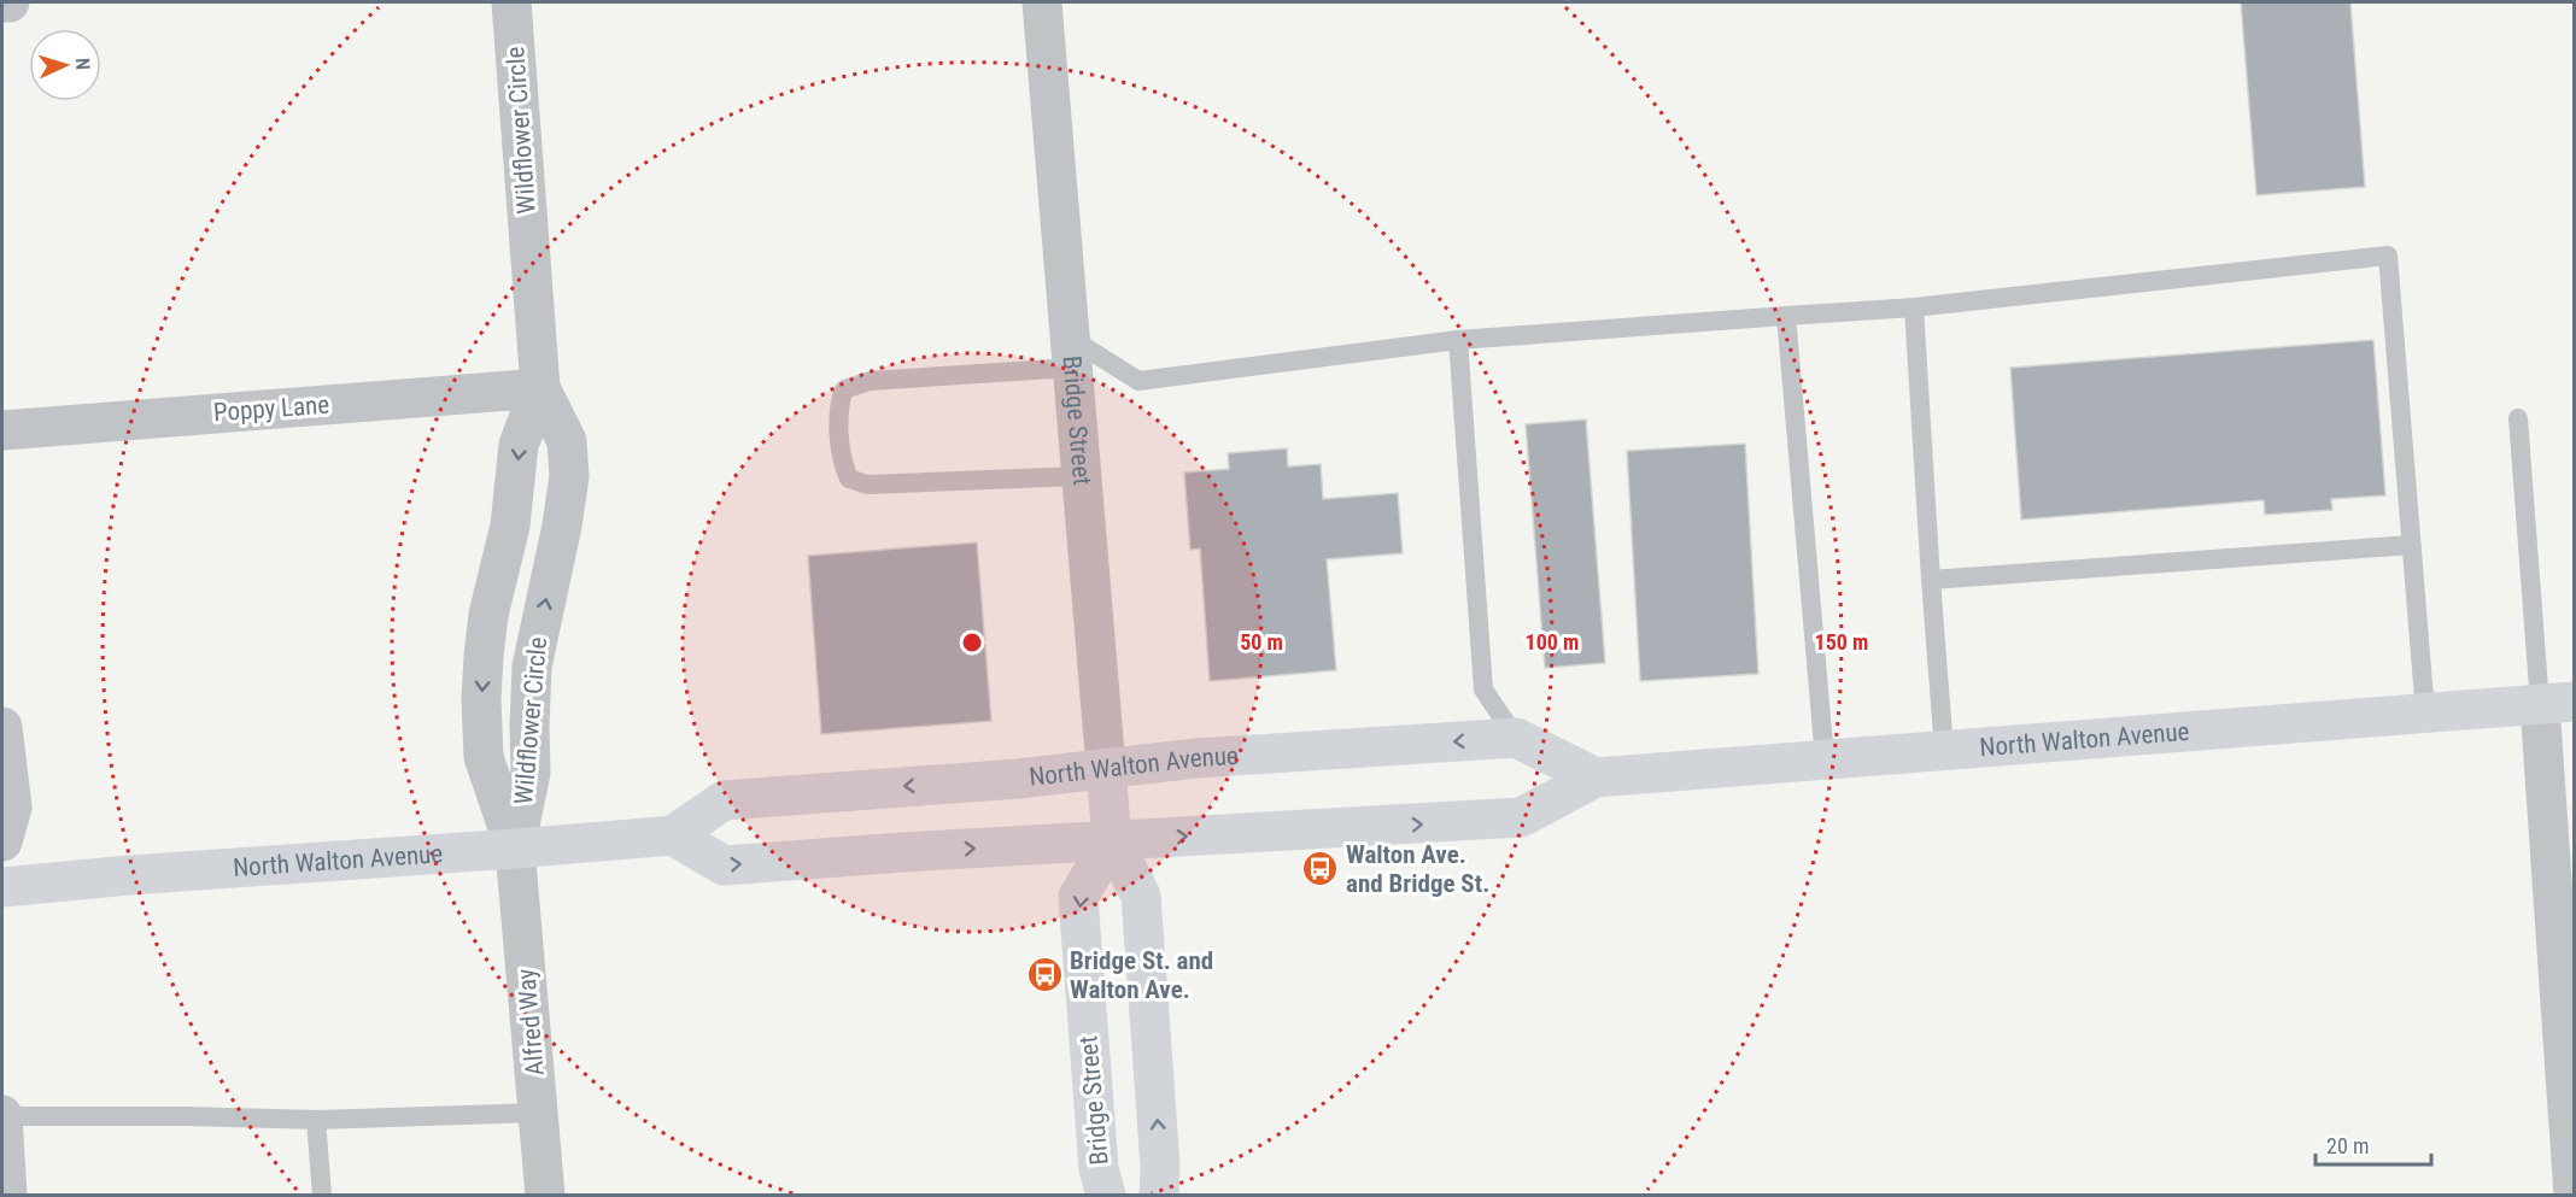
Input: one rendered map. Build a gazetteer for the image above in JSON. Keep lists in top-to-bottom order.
{
  "streets": {
    "main road": ["Bridge Street", "North Walton Avenue"],
    "street": ["Wildflower Circle", "Poppy Lane", "Alfred Way"]
  },
  "crossings": [
    ["Wildflower Circle", "Poppy Lane"],
    ["Wildflower Circle", "North Walton Avenue"],
    ["Wildflower Circle", "Alfred Way"],
    ["Bridge Street", "North Walton Avenue"],
    ["North Walton Avenue", "Alfred Way"]
  ],
  "places": {
    "bus stop": ["Walton Ave. and Bridge St.", "Bridge St. and Walton Ave."]
  },
  "scale_bar": "20 m",
  "north": "right",
  "rings": ["50 m", "100 m", "150 m"]
}
